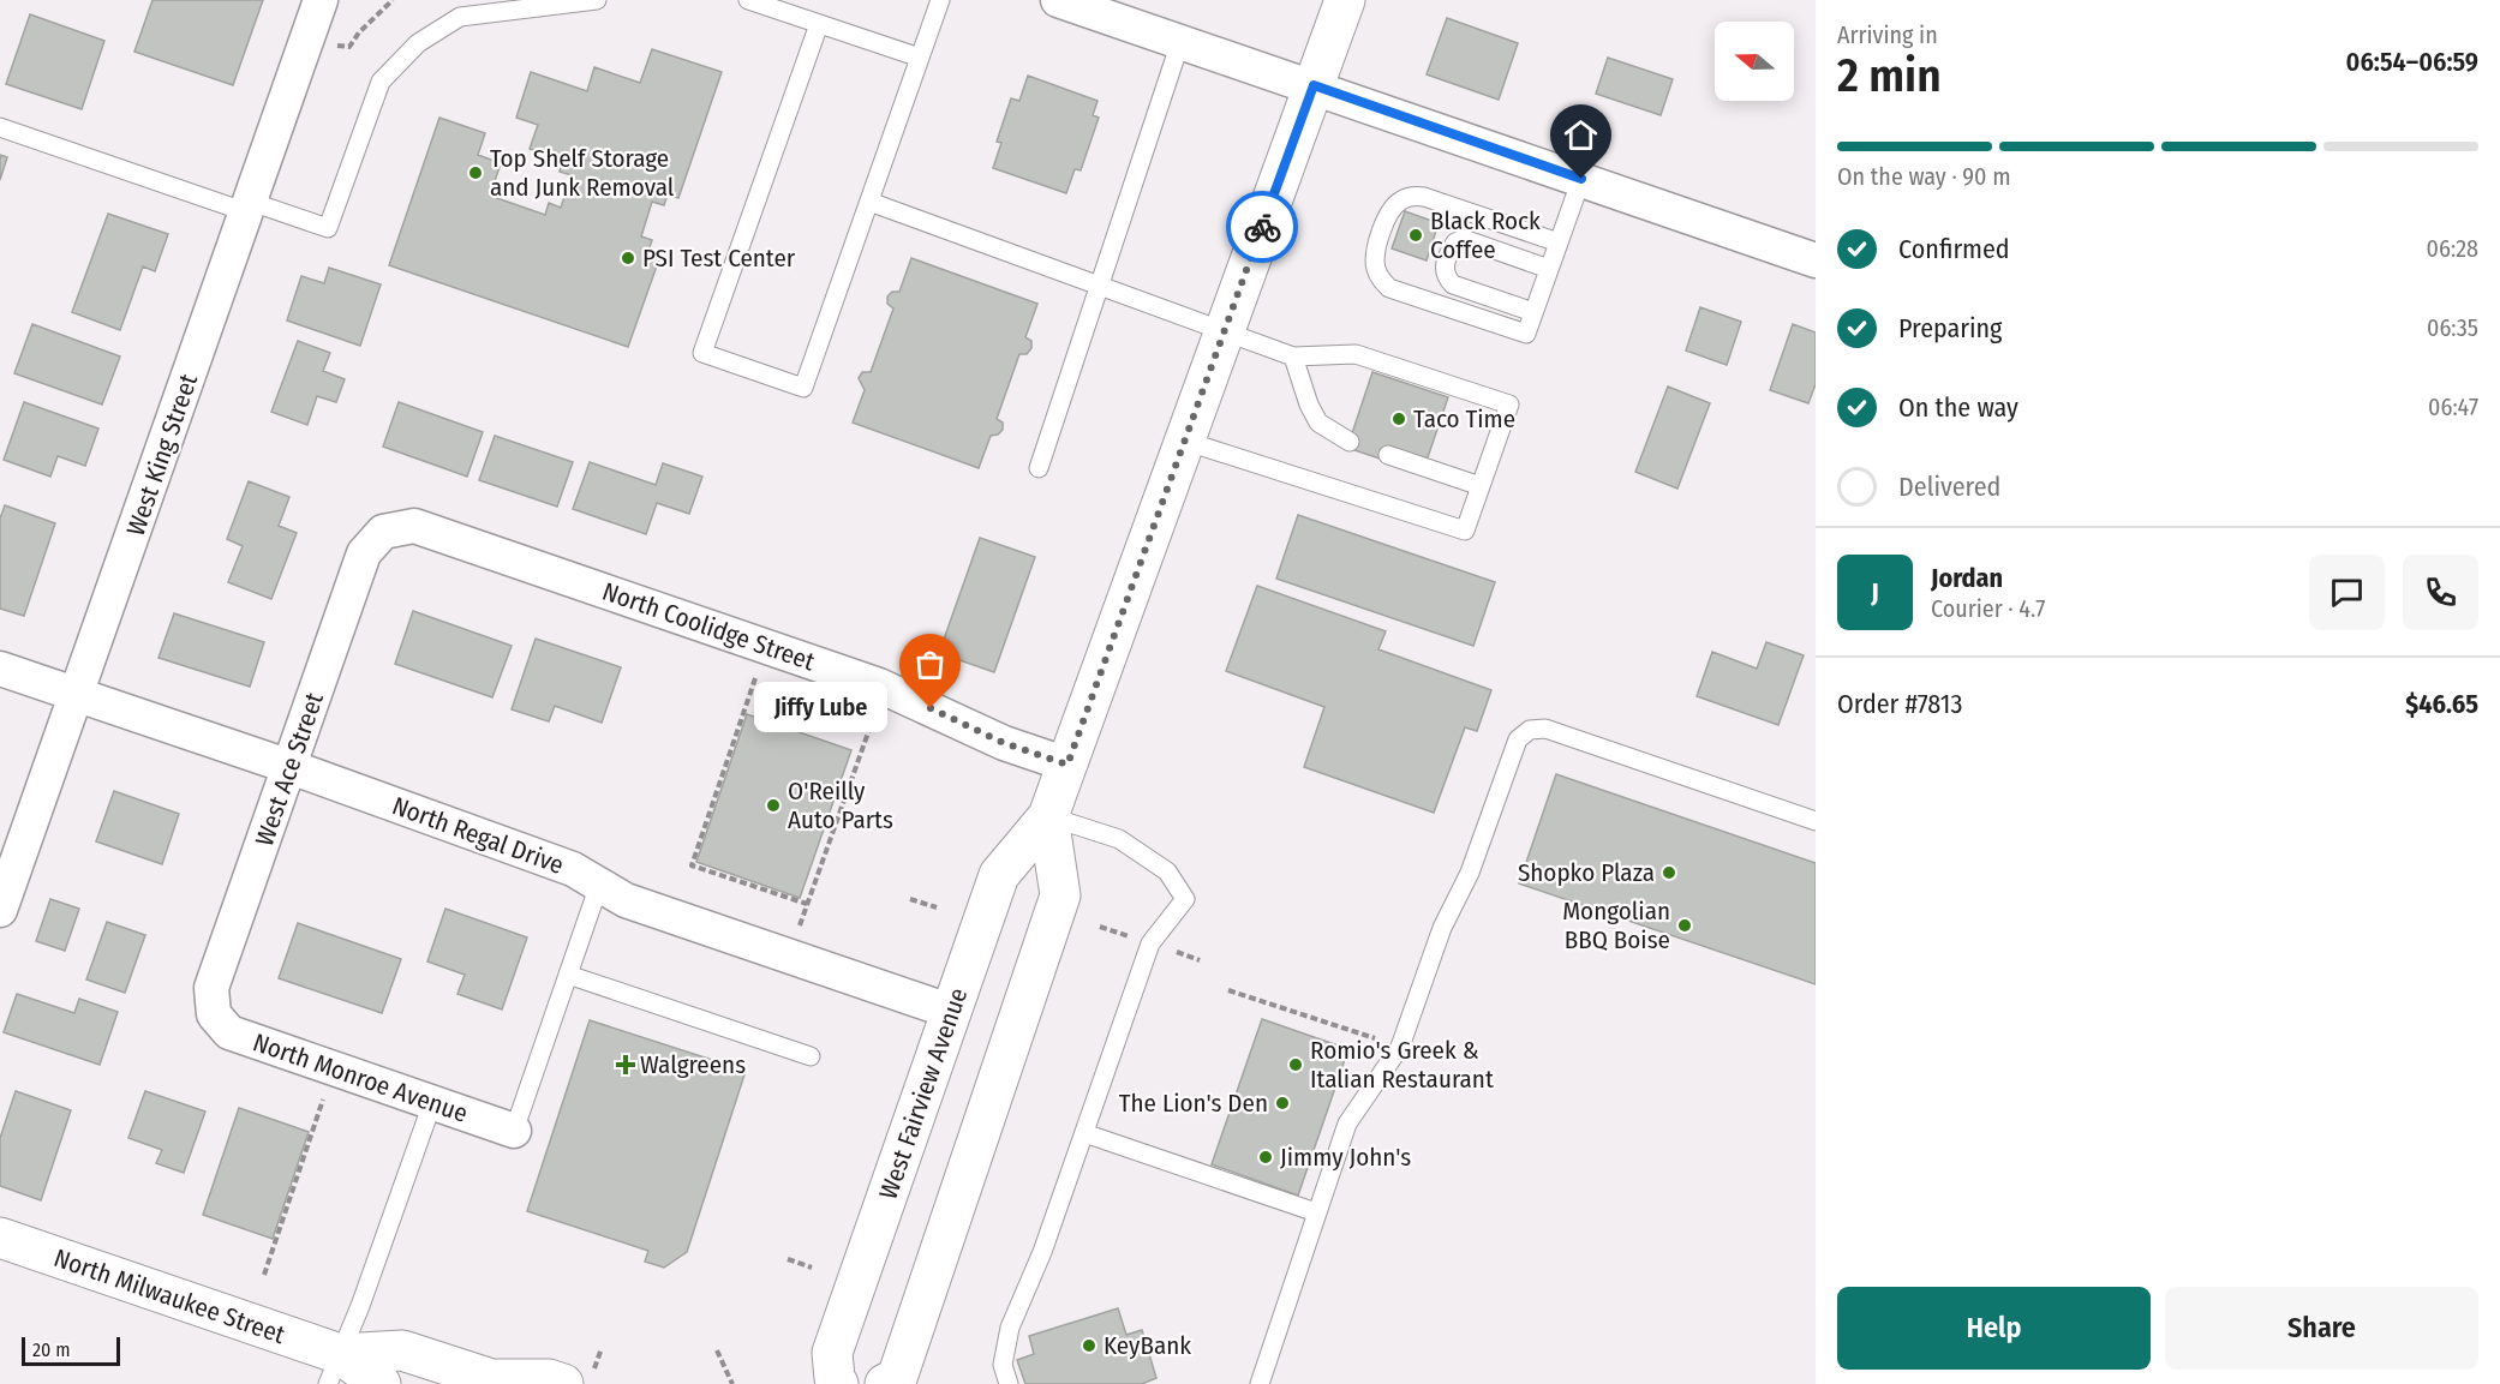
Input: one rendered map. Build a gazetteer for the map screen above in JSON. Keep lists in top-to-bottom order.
{
  "streets": {
    "main road": ["West Fairview Avenue", "North Milwaukee Street"],
    "street": [
      "West King Street",
      "North Coolidge Street",
      "West Ace Street",
      "North Regal Drive",
      "North Monroe Avenue"
    ]
  },
  "crossings": [
    ["West King Street", "North Regal Drive"],
    ["North Coolidge Street", "West Ace Street"],
    ["North Coolidge Street", "West Fairview Avenue"],
    ["West Ace Street", "North Regal Drive"],
    ["West Ace Street", "North Monroe Avenue"],
    ["North Regal Drive", "West Fairview Avenue"]
  ],
  "places": {
    "other": [
      "Top Shelf Storage and Junk Removal",
      "Black Rock Coffee",
      "PSI Test Center",
      "Taco Time",
      "Jiffy Lube",
      "O'Reilly Auto Parts",
      "Shopko Plaza",
      "Mongolian BBQ Boise",
      "Romio's Greek & Italian Restaurant",
      "The Lion's Den",
      "Jimmy John's",
      "KeyBank"
    ],
    "health": ["Walgreens"]
  },
  "scale_bar": "20 m",
  "north": "left",
  "page": {
    "heading": ["2 min", "Arriving in", "06:54–06:59"],
    "panel": [
      "Jordan",
      "Courier · 4.7",
      "Order #7813",
      "$46.65"
    ],
    "bar": "On the way · 90 m",
    "list": [
      ["Confirmed", "06:28"],
      ["Preparing", "06:35"],
      ["On the way", "06:47"],
      "Delivered"
    ],
    "round": "J",
    "bubble": "Jiffy Lube",
    "buttons": ["Help", "Share"],
    "scale": "20 m"
  }
}
